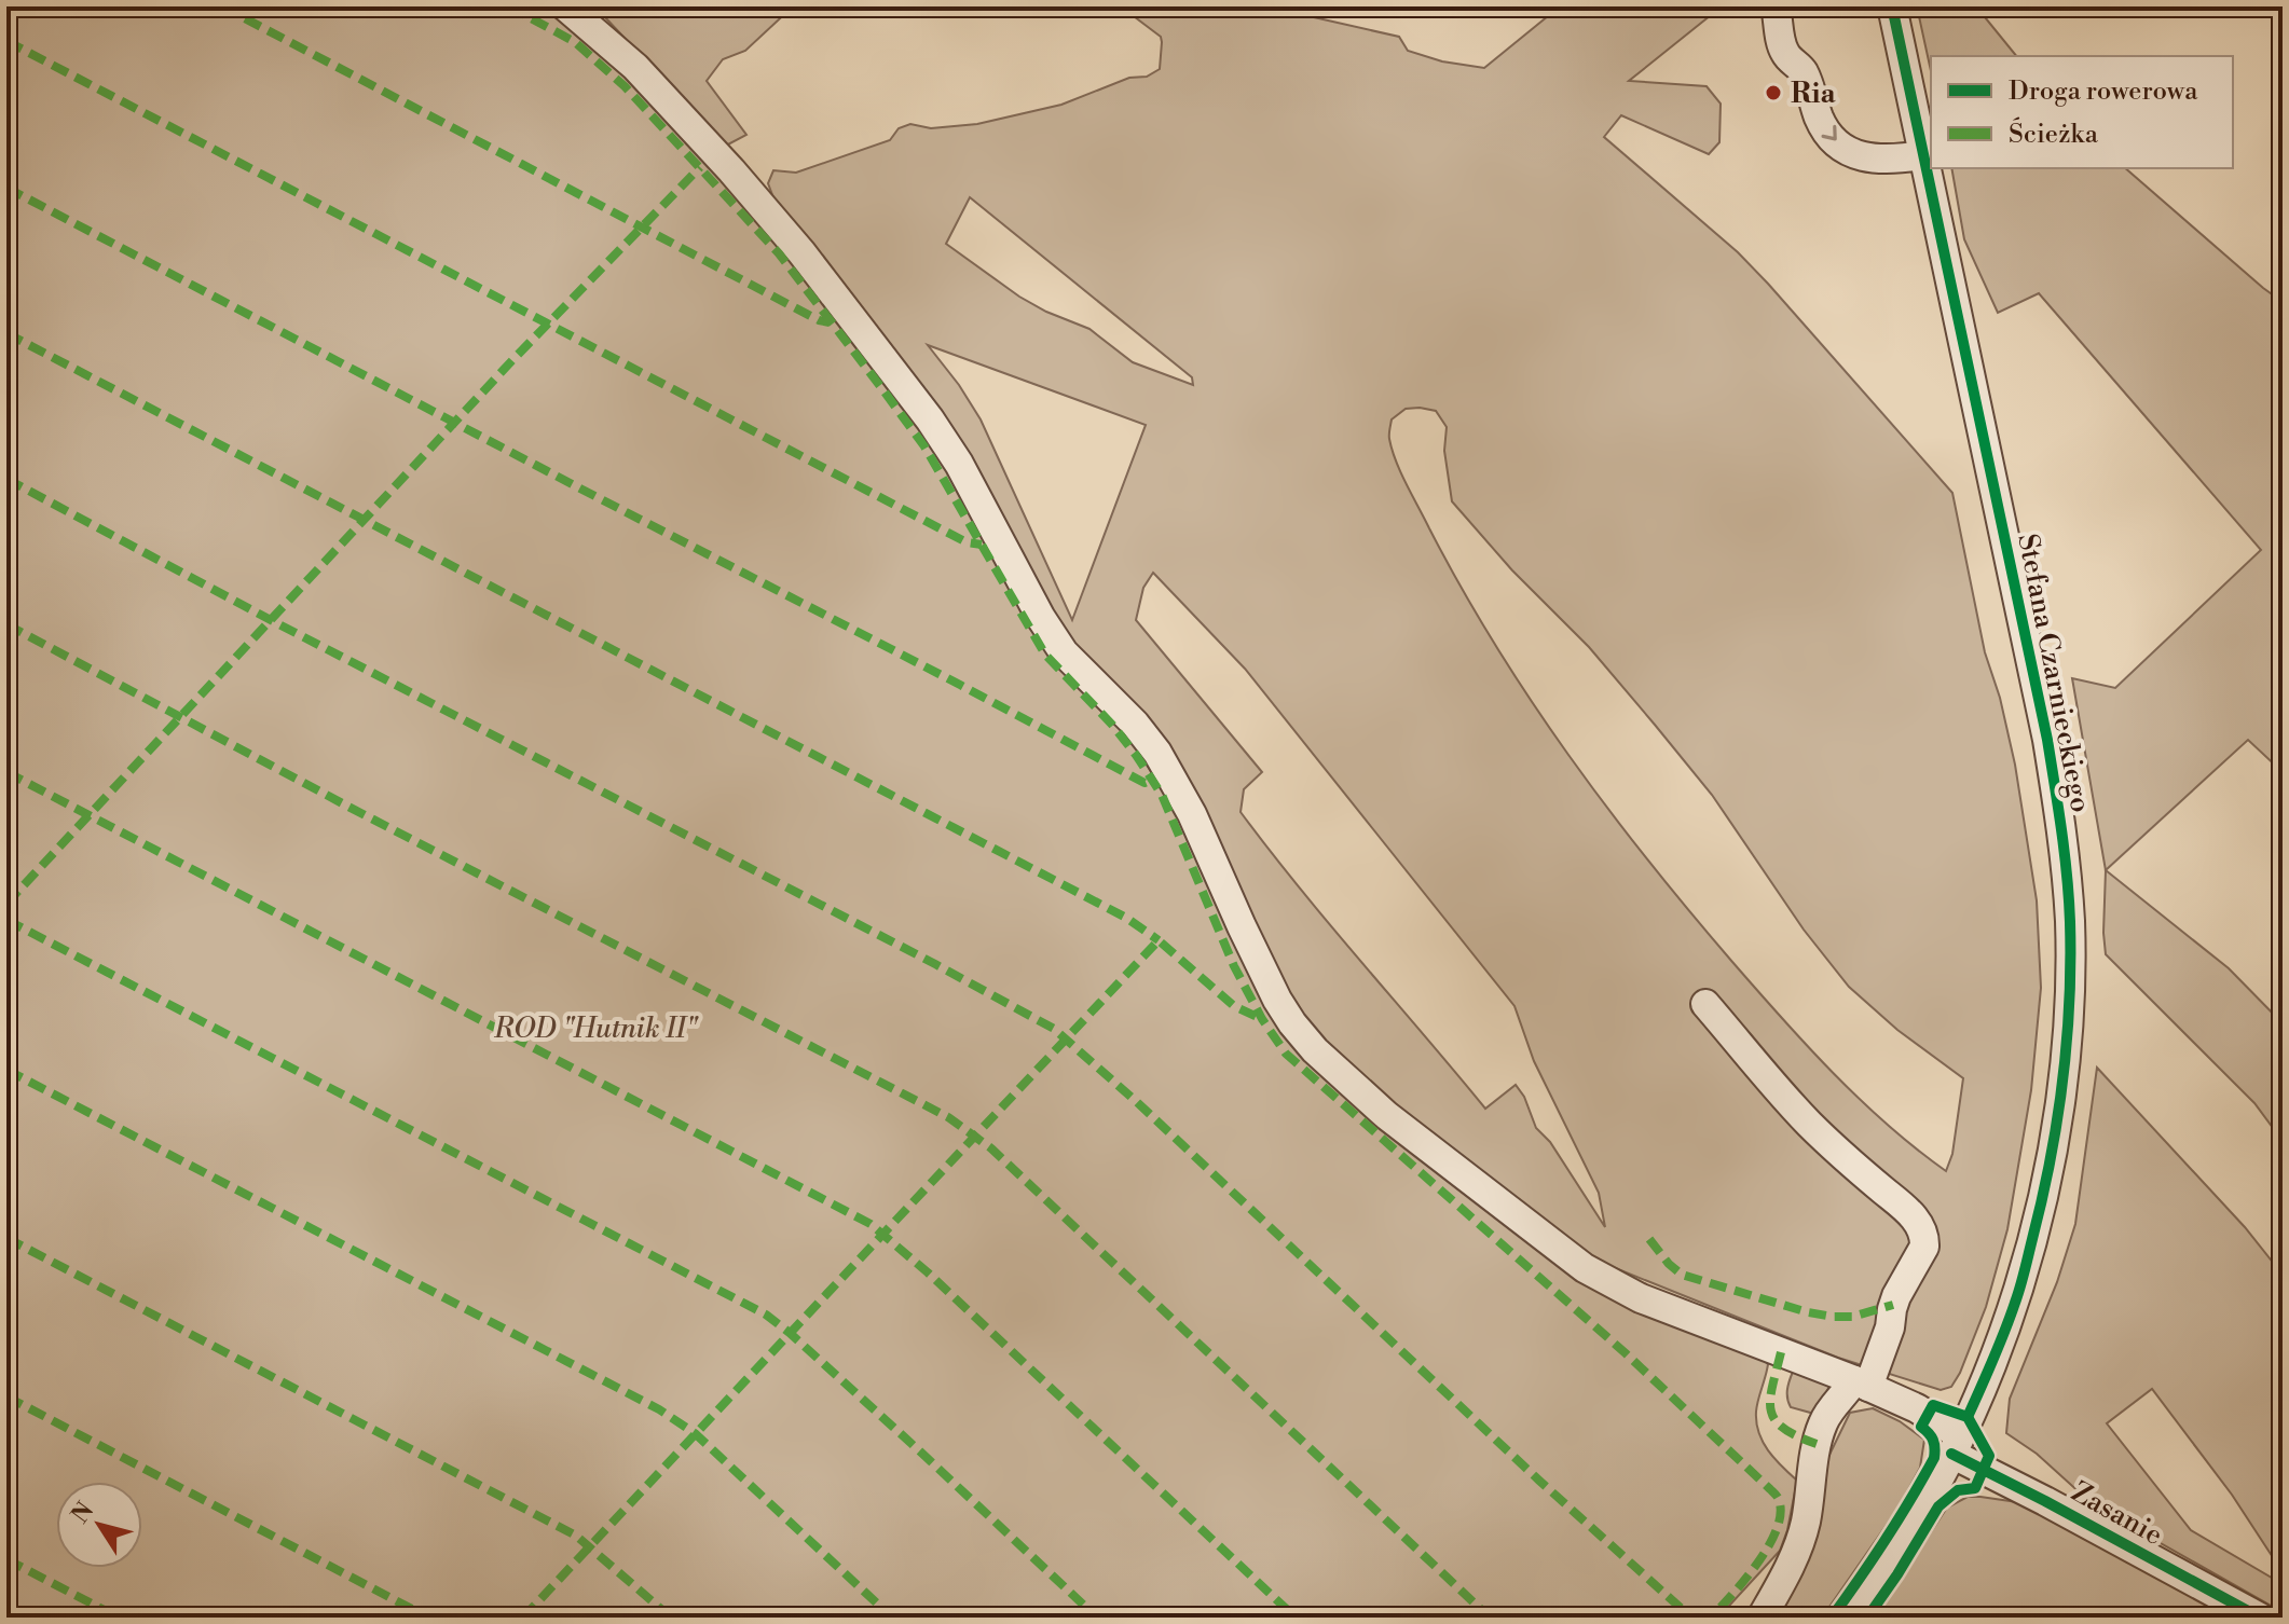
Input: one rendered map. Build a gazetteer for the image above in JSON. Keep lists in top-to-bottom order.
{
  "streets": {
    "street": ["Stefana Czarnieckiego", "Zasanie"]
  },
  "crossings": [
    ["Stefana Czarnieckiego", "Zasanie"]
  ],
  "parks": ["ROD \"Hutnik II\""],
  "places": ["Ria"],
  "legend": ["Droga rowerowa", "Ścieżka"],
  "north": "top left"
}
